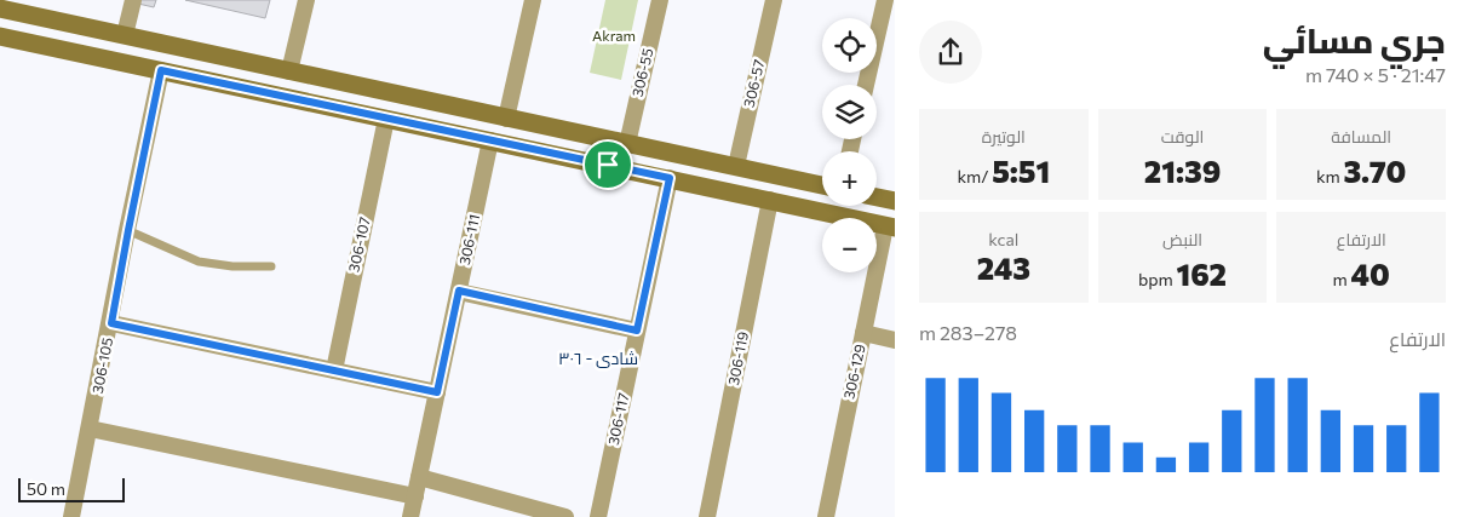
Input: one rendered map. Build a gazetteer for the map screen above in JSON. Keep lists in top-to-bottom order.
{
  "streets": {
    "street": [
      "306-55",
      "306-57",
      "306-111",
      "306-107",
      "306-119",
      "306-105",
      "306-129",
      "306-117"
    ]
  },
  "districts": ["شادی - ٣٠٦"],
  "parks": ["Akram"],
  "scale_bar": "50 m",
  "page": {
    "heading": ["جري مسائي", "21:47 · 5 × 740 m"],
    "map_buttons": ["+", "−"],
    "stats": [
      ["المسافة", "3.70 km"],
      ["الوقت", "21:39"],
      ["الوتيرة", "5:51 /km"],
      ["الارتفاع", "40 m"],
      ["النبض", "162 bpm"],
      ["kcal", "243"]
    ],
    "chart": ["الارتفاع", "278–283 m"],
    "scale": "50 m"
  }
}
